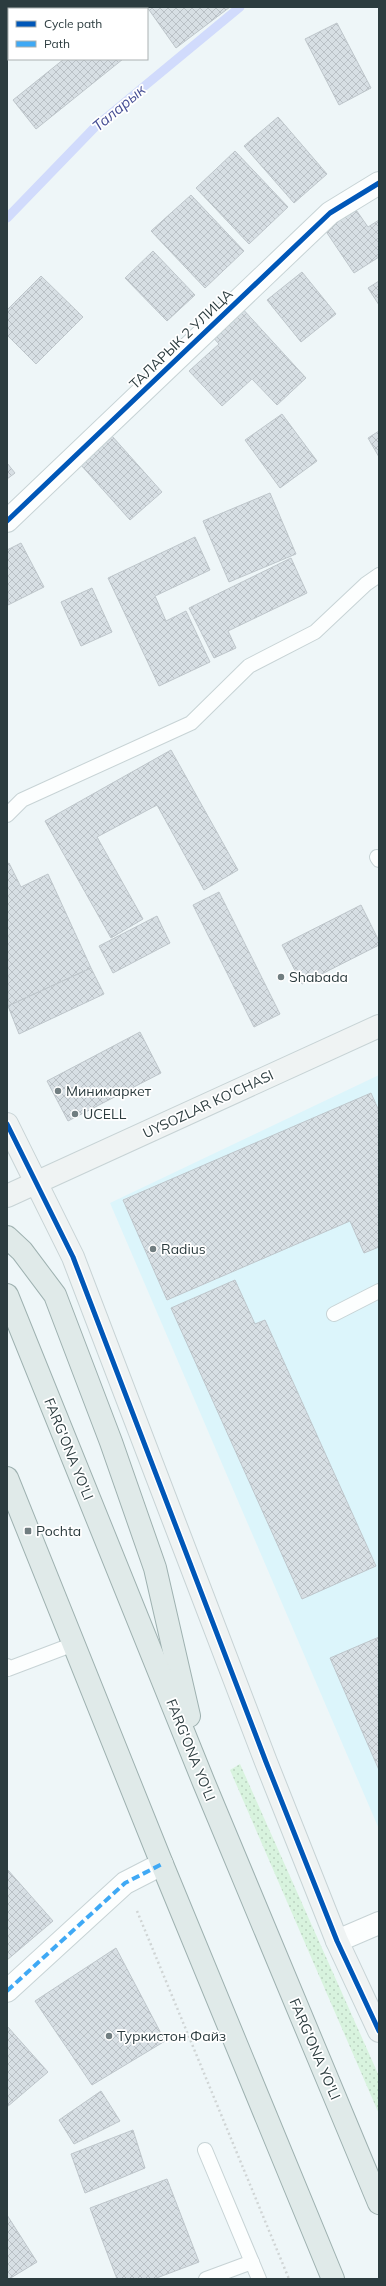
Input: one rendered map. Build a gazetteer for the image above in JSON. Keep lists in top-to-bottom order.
{
  "streets": {
    "main road": ["FARG'ONA YO'LI"],
    "street": ["ТАЛАРЫК 2 УЛИЦА", "UYSOZLAR KO'CHASI"]
  },
  "water": ["Таларык"],
  "places": {
    "other": [
      "Shabada",
      "Минимаркет",
      "UCELL",
      "Radius",
      "Туркистон Файз"
    ],
    "transit": ["Pochta"]
  },
  "legend": ["Cycle path", "Path"]
}
